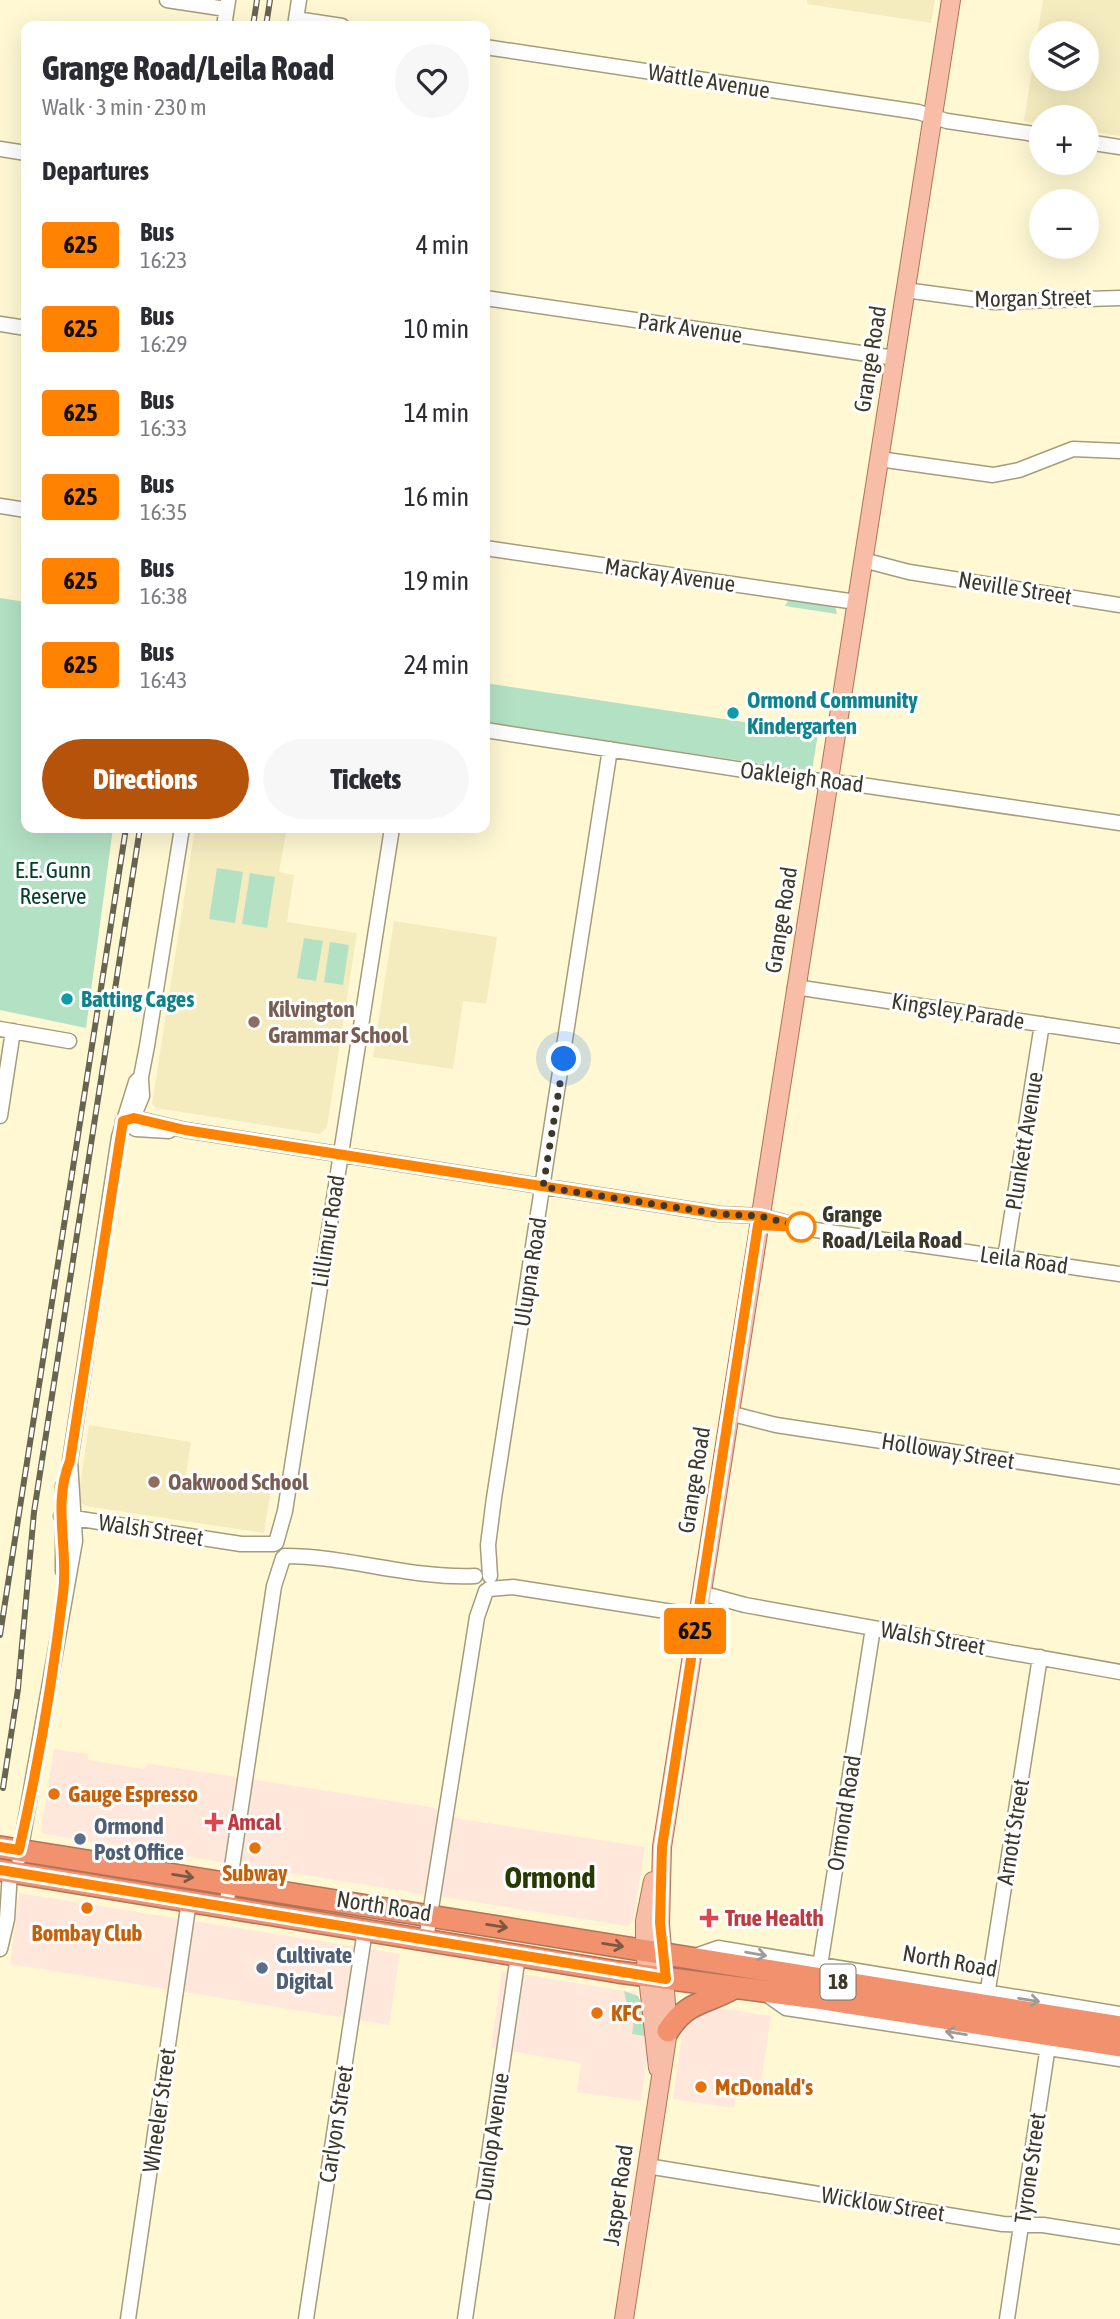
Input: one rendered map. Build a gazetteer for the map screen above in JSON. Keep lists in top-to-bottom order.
{
  "streets": {
    "highway": ["North Road", "18"],
    "main road": ["Grange Road", "Jasper Road"],
    "street": [
      "Wattle Avenue",
      "Morgan Street",
      "Park Avenue",
      "Mackay Avenue",
      "Neville Street",
      "Oakleigh Road",
      "Kingsley Parade",
      "Plunkett Avenue",
      "Lillimur Road",
      "Leila Road",
      "Ulupna Road",
      "Holloway Street",
      "Walsh Street",
      "Ormond Road",
      "Arnott Street",
      "Wheeler Street",
      "Carlyon Street",
      "Dunlop Avenue",
      "Tyrone Street",
      "Wicklow Street"
    ]
  },
  "crossings": [
    ["Wattle Avenue", "Grange Road"],
    ["Morgan Street", "Grange Road"],
    ["Park Avenue", "Grange Road"],
    ["Grange Road", "Mackay Avenue"],
    ["Grange Road", "Neville Street"],
    ["Grange Road", "Oakleigh Road"],
    ["Grange Road", "Kingsley Parade"],
    ["Grange Road", "Leila Road"],
    ["Grange Road", "Holloway Street"],
    ["Grange Road", "Walsh Street"],
    ["Grange Road", "North Road"],
    ["Grange Road", "Jasper Road"],
    ["Oakleigh Road", "Ulupna Road"],
    ["Kingsley Parade", "Plunkett Avenue"],
    ["Plunkett Avenue", "Leila Road"],
    ["Lillimur Road", "Leila Road"],
    ["Lillimur Road", "Walsh Street"],
    ["Lillimur Road", "North Road"],
    ["Leila Road", "Ulupna Road"],
    ["Ulupna Road", "Walsh Street"],
    ["Ulupna Road", "North Road"],
    ["Walsh Street", "Ormond Road"],
    ["Walsh Street", "Arnott Street"],
    ["Ormond Road", "North Road"],
    ["Arnott Street", "North Road"],
    ["North Road", "Wheeler Street"],
    ["North Road", "Carlyon Street"],
    ["North Road", "Dunlop Avenue"],
    ["North Road", "Tyrone Street"],
    ["North Road", "Jasper Road"],
    ["Tyrone Street", "Wicklow Street"],
    ["Jasper Road", "Wicklow Street"]
  ],
  "districts": ["Ormond"],
  "parks": ["E.E. Gunn Reserve"],
  "places": {
    "other": [
      "Ormond Community Kindergarten",
      "Batting Cages",
      "Kilvington Grammar School",
      "Grange Road/Leila Road",
      "Oakwood School",
      "Gauge Espresso",
      "Ormond Post Office",
      "Subway",
      "Bombay Club",
      "Cultivate Digital",
      "KFC",
      "McDonald's"
    ],
    "health": ["Amcal", "True Health"]
  },
  "lines": ["bus line 625"],
  "page": {
    "on_map": "625",
    "map_buttons": ["+", "−"],
    "heading": [
      ["Grange Road/Leila Road", "Walk · 3 min · 230 m"],
      "Departures"
    ],
    "list": [
      {
        "mark": "625",
        "name": "Bus",
        "note": "16:23",
        "value": "4 min"
      },
      {
        "mark": "625",
        "name": "Bus",
        "note": "16:29",
        "value": "10 min"
      },
      {
        "mark": "625",
        "name": "Bus",
        "note": "16:33",
        "value": "14 min"
      },
      {
        "mark": "625",
        "name": "Bus",
        "note": "16:35",
        "value": "16 min"
      },
      {
        "mark": "625",
        "name": "Bus",
        "note": "16:38",
        "value": "19 min"
      },
      {
        "mark": "625",
        "name": "Bus",
        "note": "16:43",
        "value": "24 min"
      }
    ],
    "buttons": ["Directions", "Tickets"]
  }
}
